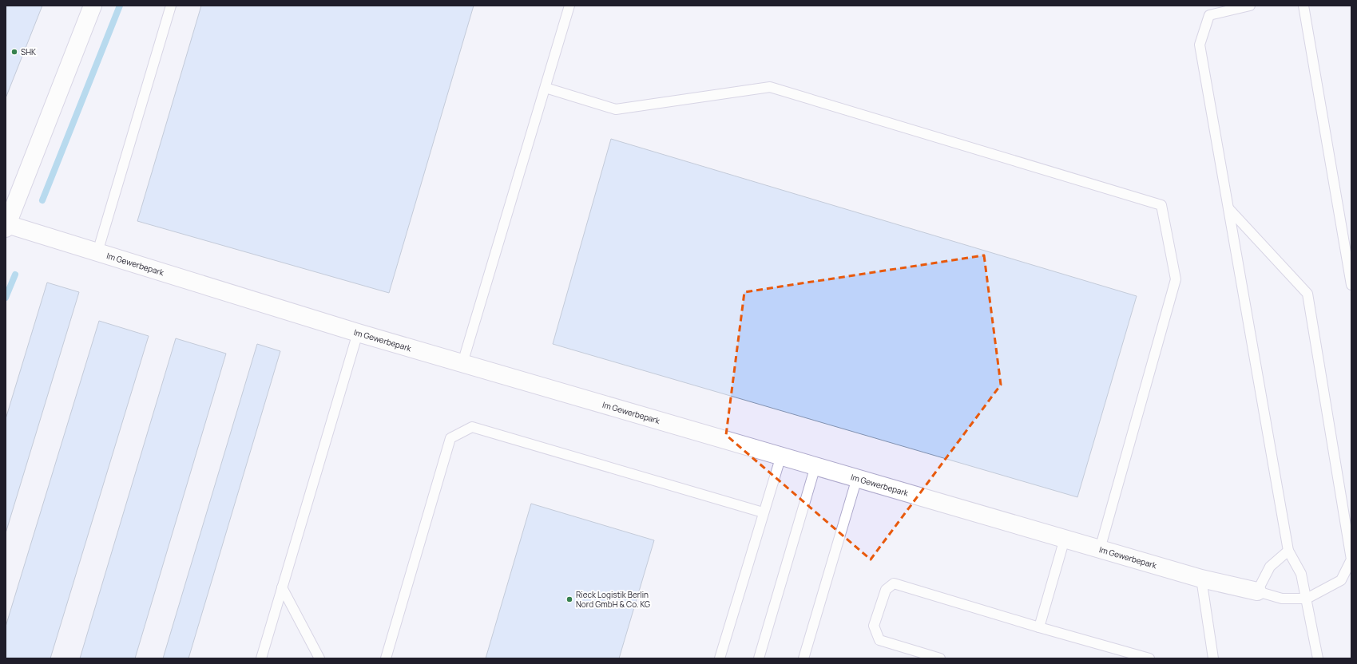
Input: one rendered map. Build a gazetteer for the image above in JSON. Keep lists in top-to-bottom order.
{
  "streets": {
    "street": ["Im Gewerbepark"]
  },
  "places": ["SHK", "Rieck Logistik Berlin Nord GmbH & Co. KG"]
}
